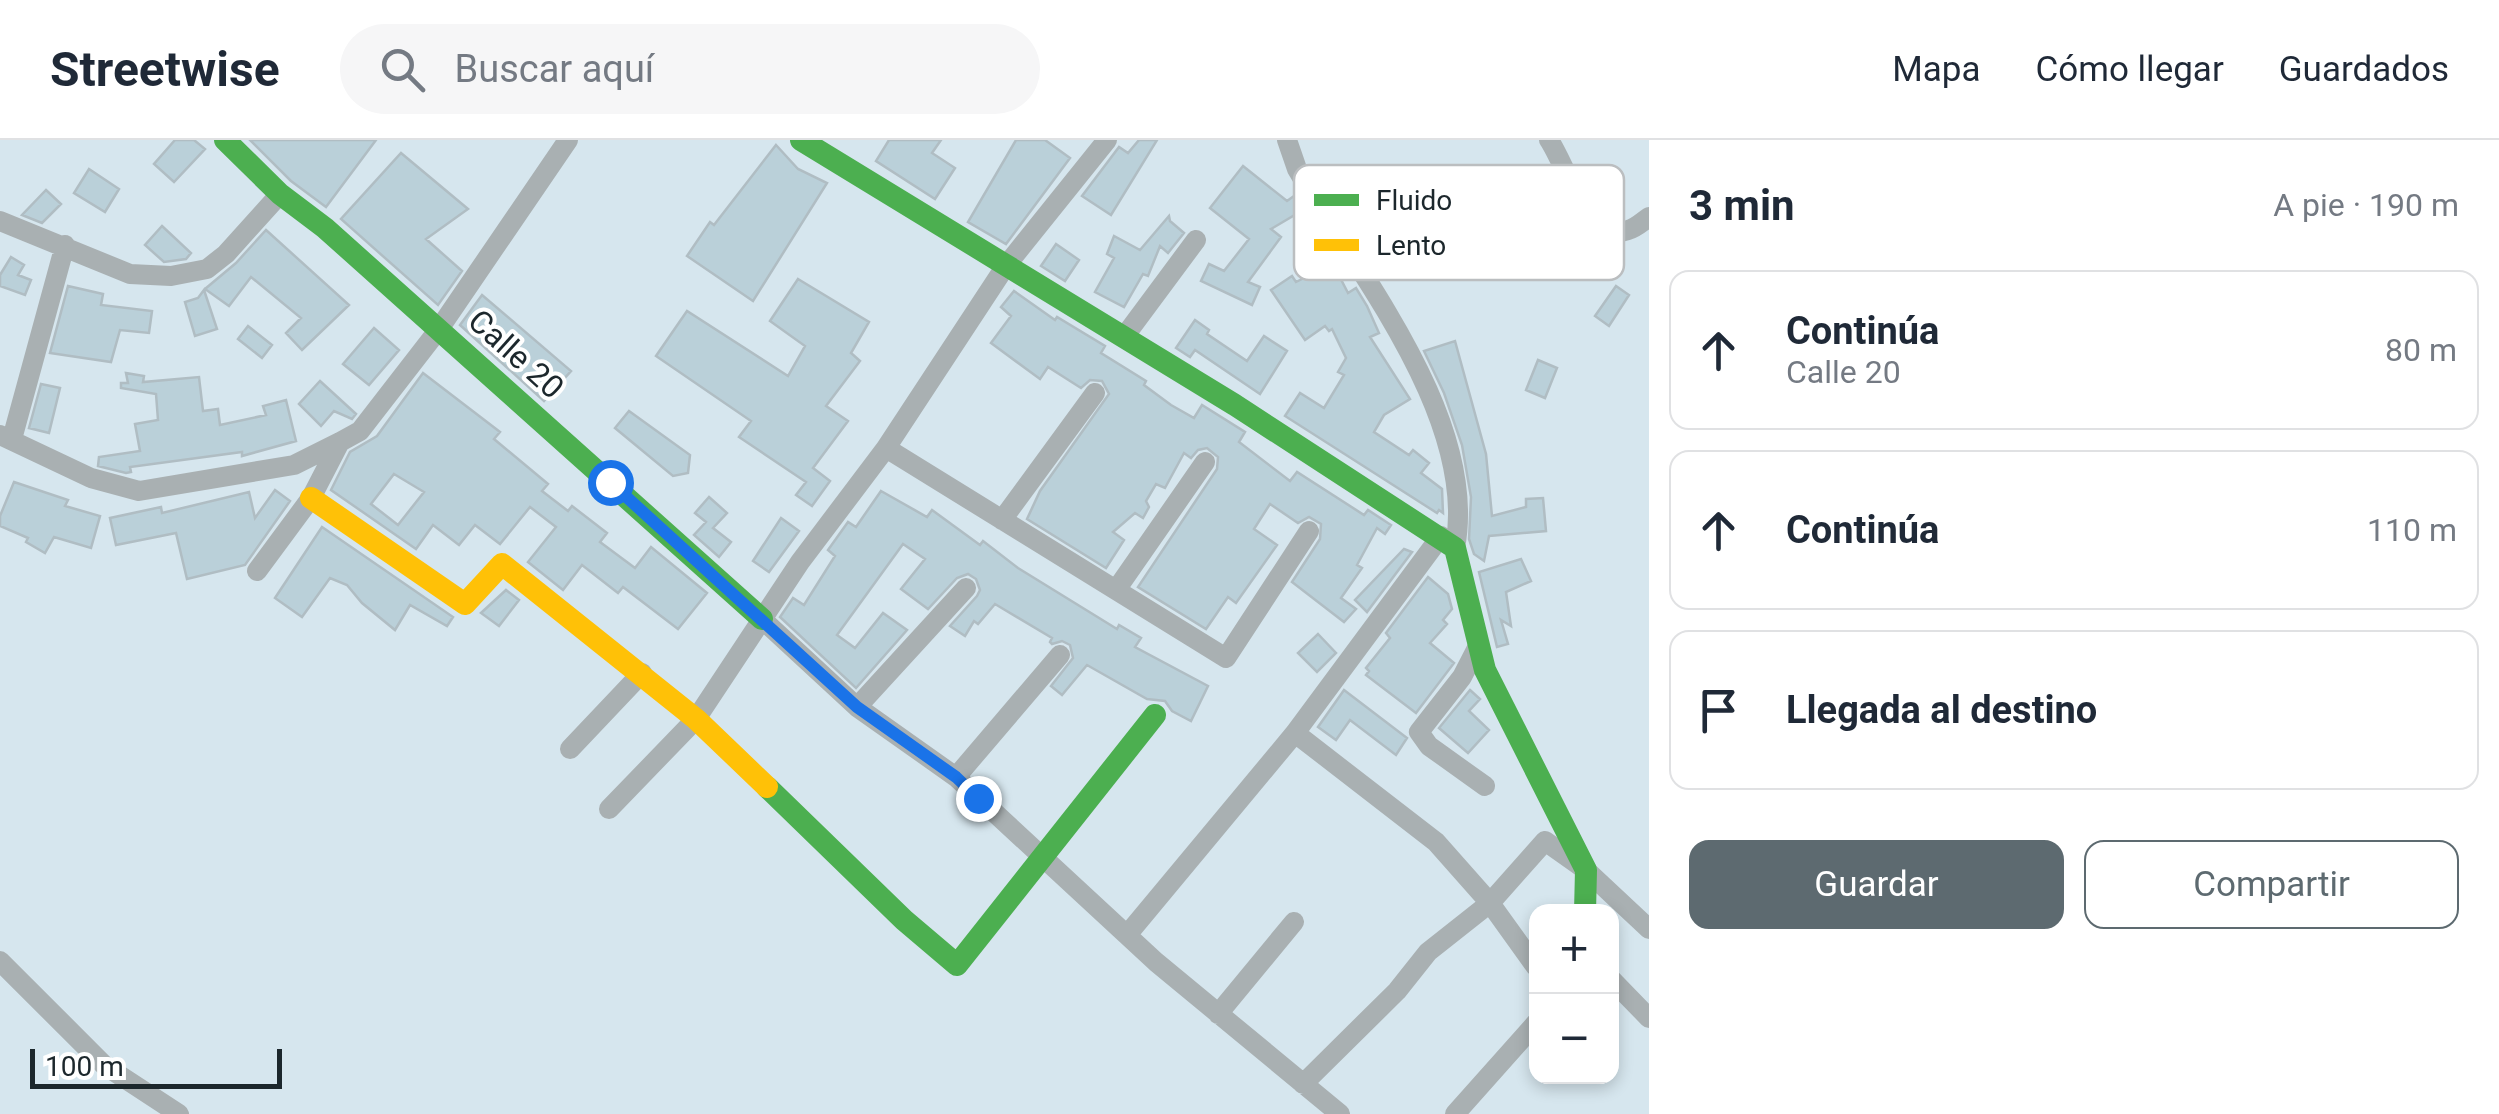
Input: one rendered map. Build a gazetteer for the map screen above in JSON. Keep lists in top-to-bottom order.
{
  "streets": {
    "street": ["Calle 20"]
  },
  "legend": ["Fluido", "Lento"],
  "scale_bar": "100 m",
  "page": {
    "header": "Streetwise",
    "search": "Buscar aquí",
    "nav": ["Mapa", "Cómo llegar", "Guardados"],
    "heading": ["3 min", "A pie · 190 m"],
    "list": [
      ["Continúa", "Calle 20", "80 m"],
      ["Continúa", "110 m"],
      "Llegada al destino"
    ],
    "buttons": ["Guardar", "Compartir"],
    "map_buttons": ["+", "−"],
    "scale": "100 m"
  }
}
